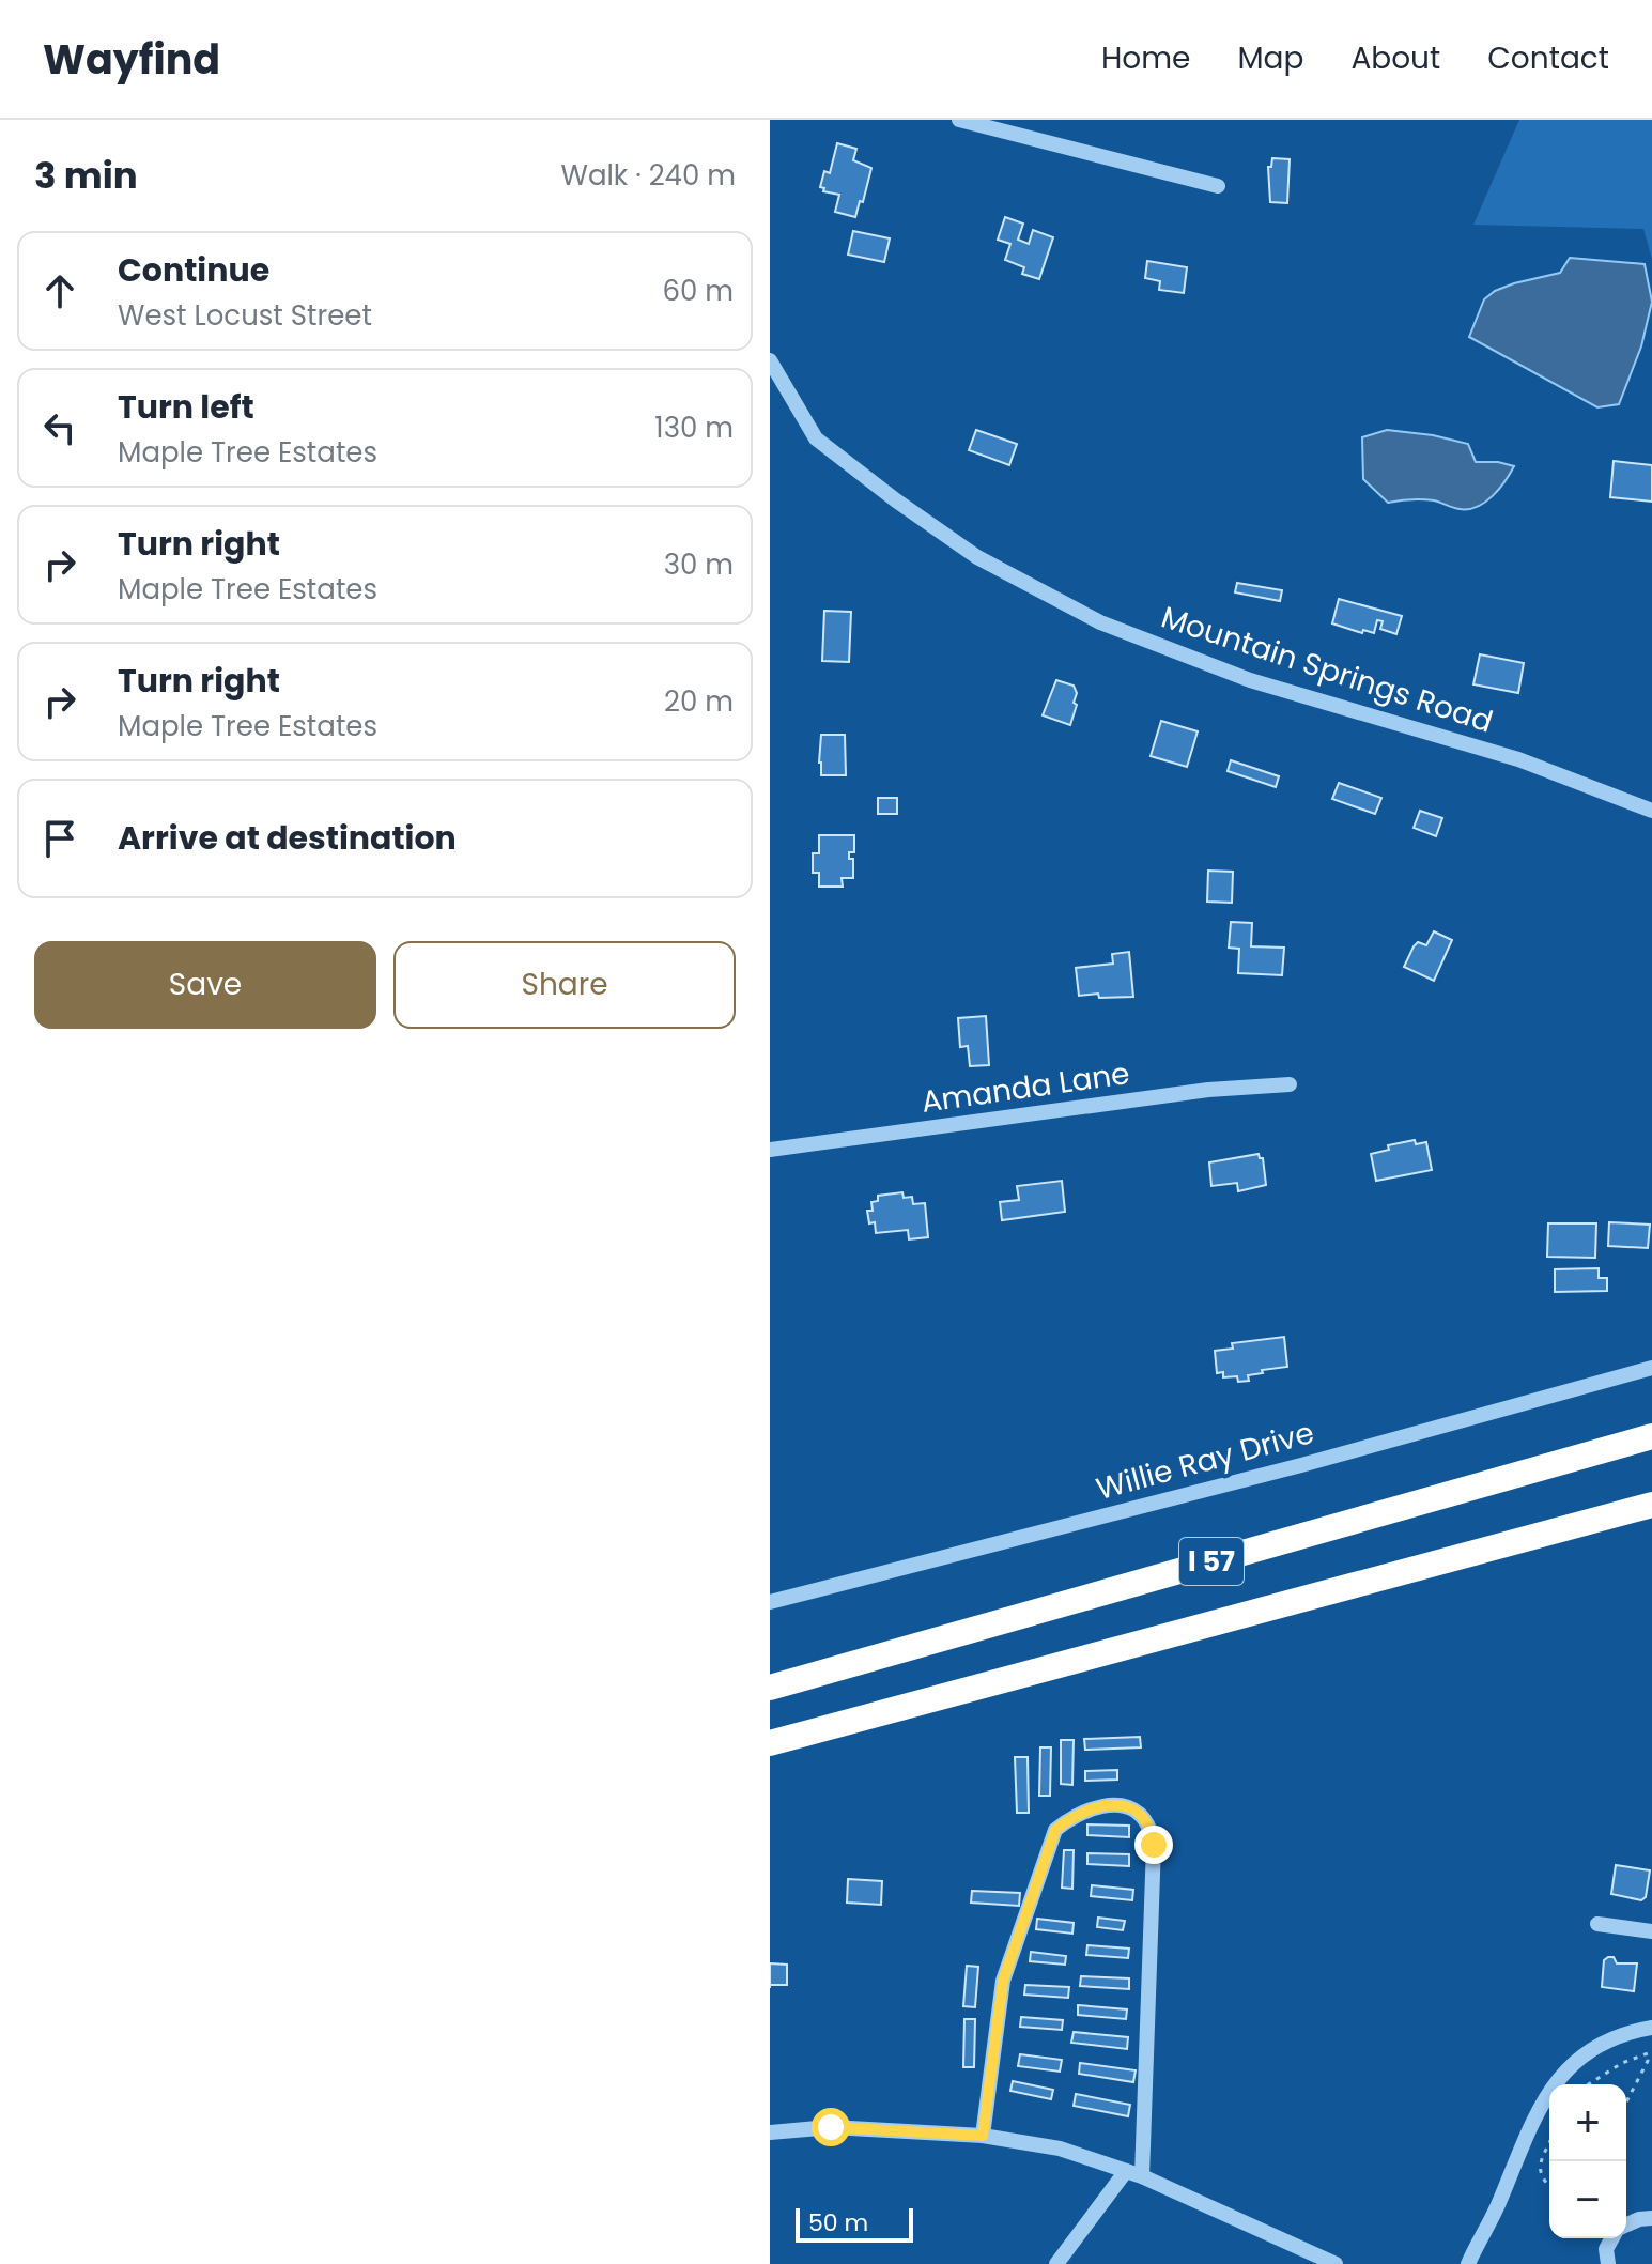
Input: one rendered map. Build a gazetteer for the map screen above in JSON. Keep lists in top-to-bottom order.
{
  "streets": {
    "highway": ["I 57"],
    "street": ["Mountain Springs Road", "Amanda Lane", "Willie Ray Drive"]
  },
  "scale_bar": "50 m",
  "page": {
    "header": "Wayfind",
    "nav": [
      "Home",
      "Map",
      "About",
      "Contact"
    ],
    "heading": ["3 min", "Walk · 240 m"],
    "list": [
      ["Continue", "West Locust Street", "60 m"],
      ["Turn left", "Maple Tree Estates", "130 m"],
      ["Turn right", "Maple Tree Estates", "30 m"],
      ["Turn right", "Maple Tree Estates", "20 m"],
      "Arrive at destination"
    ],
    "buttons": ["Save", "Share"],
    "map_buttons": ["+", "−"],
    "scale": "50 m"
  }
}
